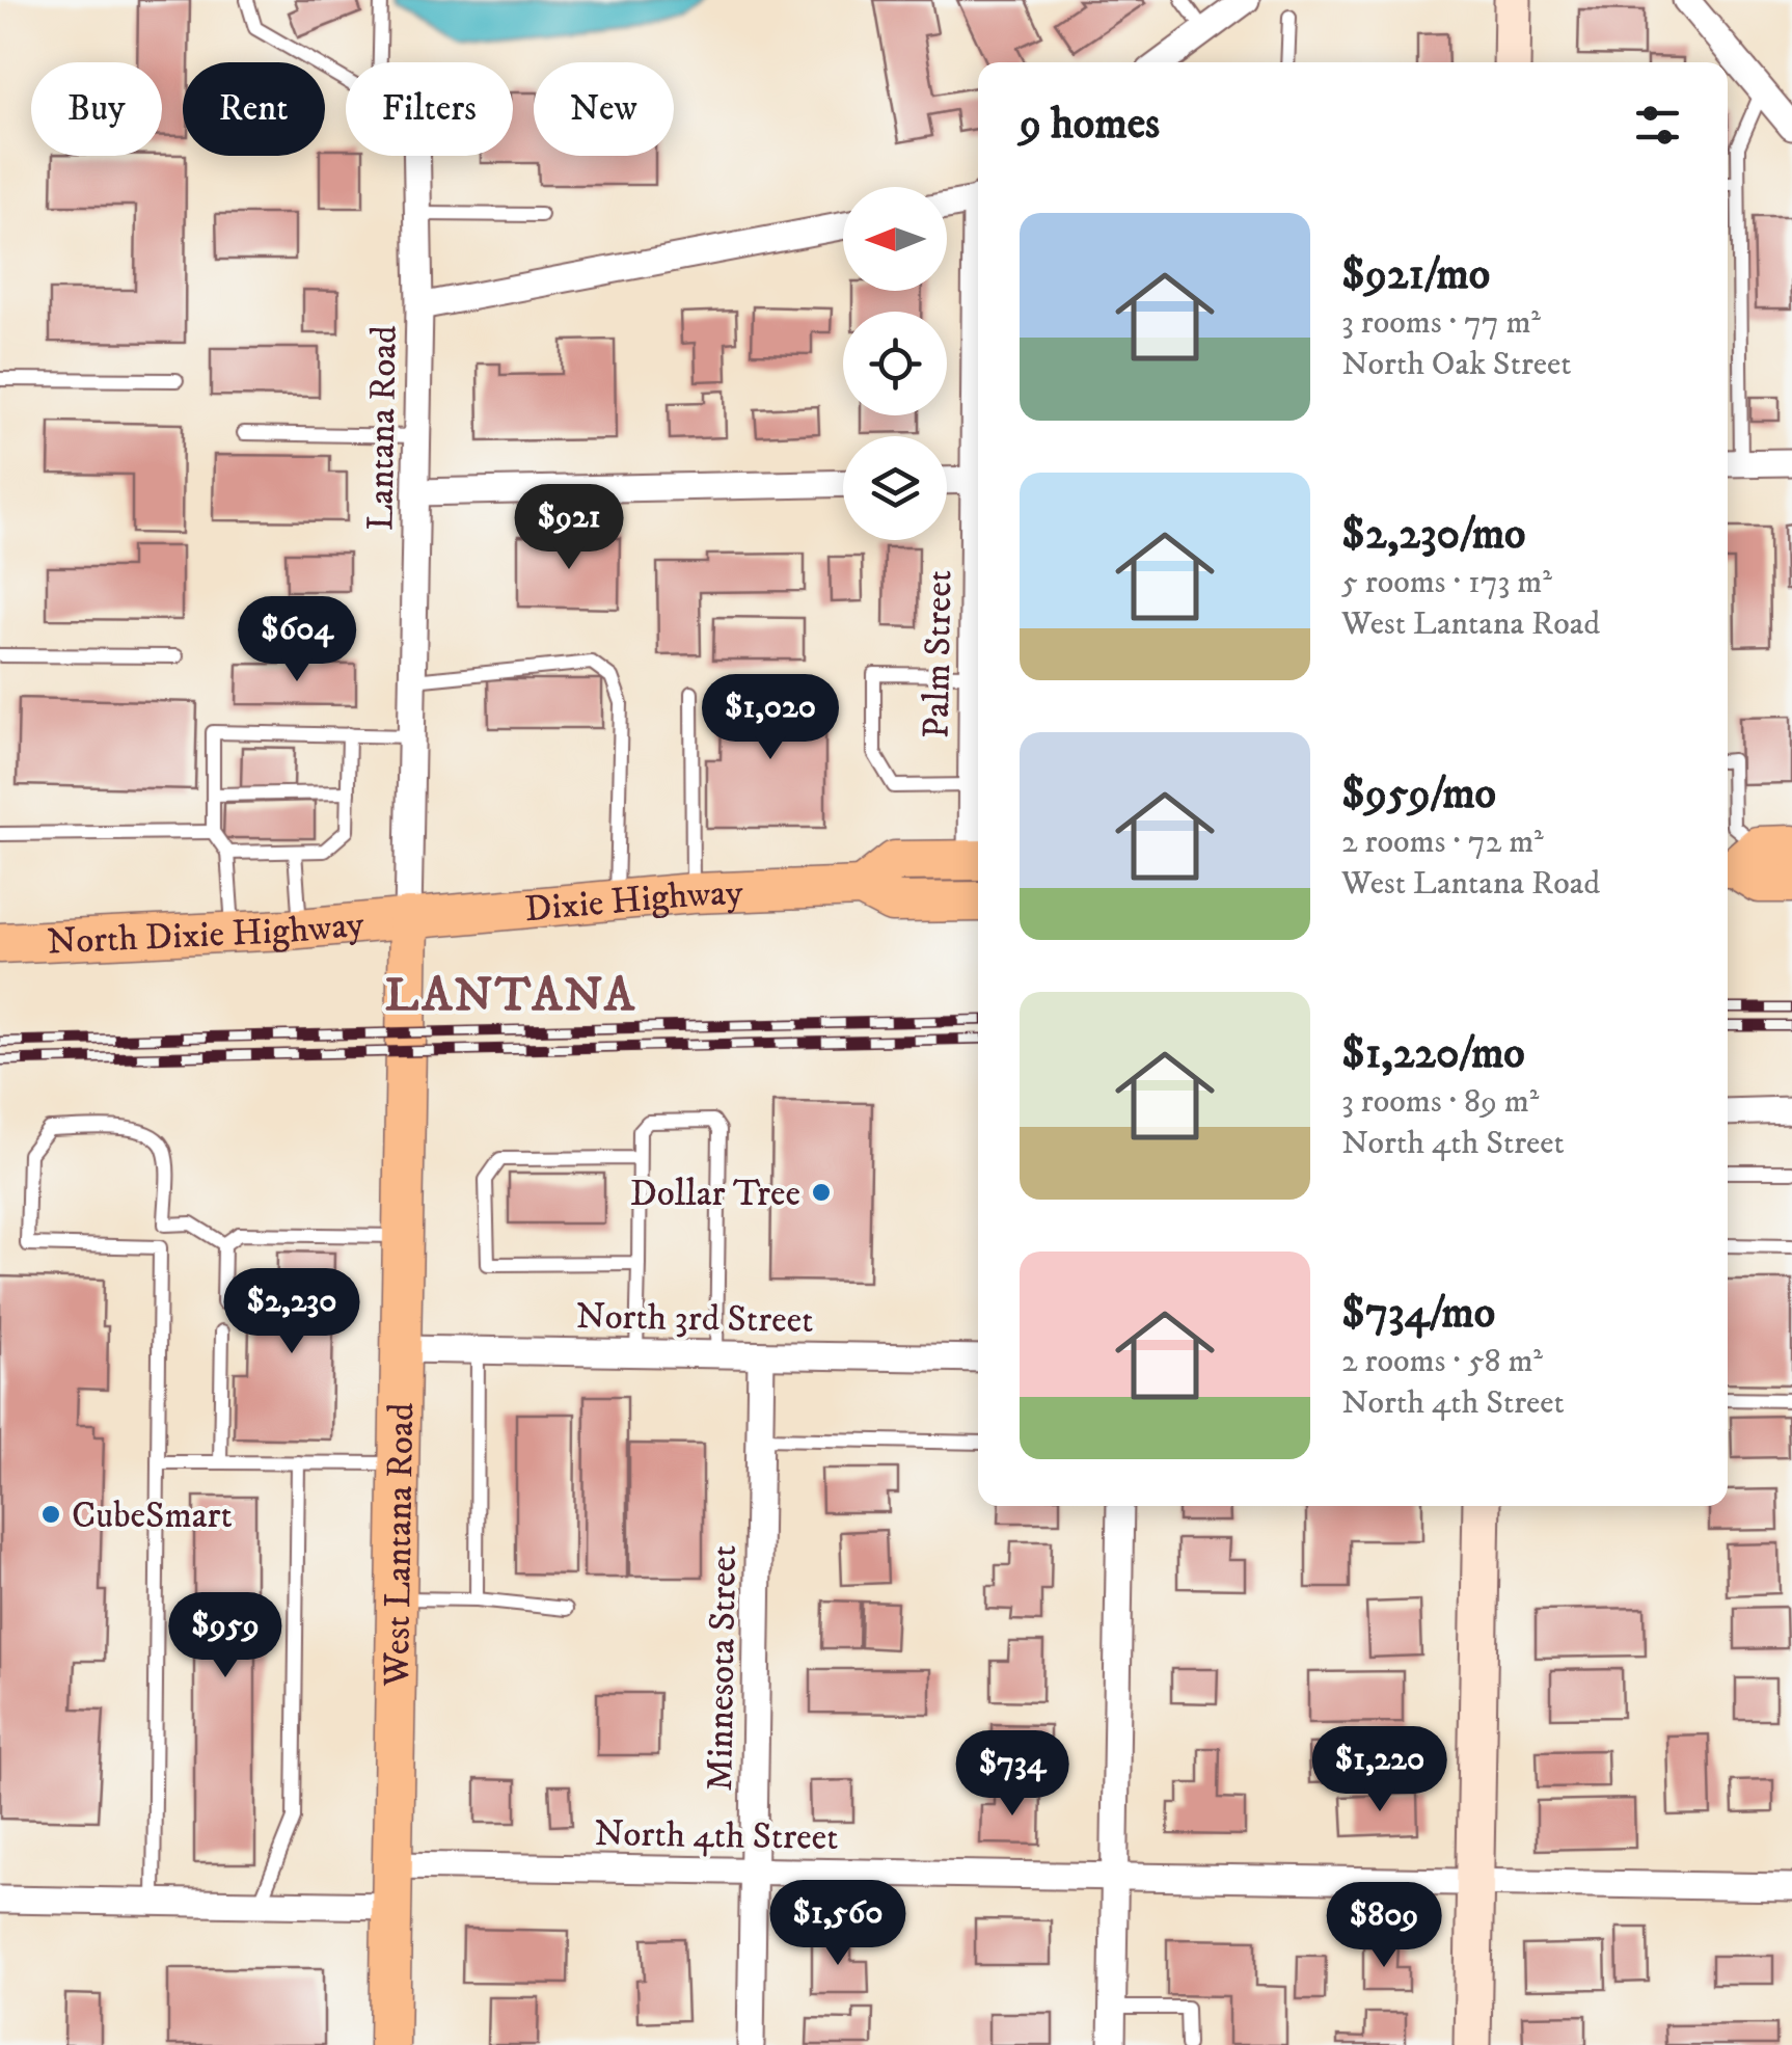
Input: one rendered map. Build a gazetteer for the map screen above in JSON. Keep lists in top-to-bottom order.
{
  "streets": {
    "main road": ["Dixie Highway", "North Dixie Highway", "West Lantana Road"],
    "street": [
      "Lantana Road",
      "Palm Street",
      "North 3rd Street",
      "Minnesota Street",
      "North 4th Street"
    ]
  },
  "crossings": [
    ["Lantana Road", "Dixie Highway"],
    ["Lantana Road", "North Dixie Highway"],
    ["Lantana Road", "West Lantana Road"],
    ["Palm Street", "Dixie Highway"],
    ["Dixie Highway", "North Dixie Highway"],
    ["Dixie Highway", "West Lantana Road"],
    ["North Dixie Highway", "West Lantana Road"],
    ["North 3rd Street", "West Lantana Road"],
    ["North 3rd Street", "Minnesota Street"],
    ["West Lantana Road", "North 4th Street"],
    ["Minnesota Street", "North 4th Street"]
  ],
  "districts": ["LANTANA"],
  "places": ["Dollar Tree", "CubeSmart"],
  "north": "left",
  "page": {
    "chip": [
      "Buy",
      "Rent",
      "Filters",
      "New"
    ],
    "heading": "9 homes",
    "list": [
      {
        "name": "$921/mo",
        "note": "3 rooms · 77 m² · North Oak Street"
      },
      {
        "name": "$2,230/mo",
        "note": "5 rooms · 173 m² · West Lantana Road"
      },
      {
        "name": "$959/mo",
        "note": "2 rooms · 72 m² · West Lantana Road"
      },
      {
        "name": "$1,220/mo",
        "note": "3 rooms · 89 m² · North 4th Street"
      },
      {
        "name": "$734/mo",
        "note": "2 rooms · 58 m² · North 4th Street"
      }
    ],
    "price": [
      "$921",
      "$604",
      "$1,020",
      "$2,230",
      "$959",
      "$1,220",
      "$734",
      "$1,560",
      "$809"
    ]
  }
}
